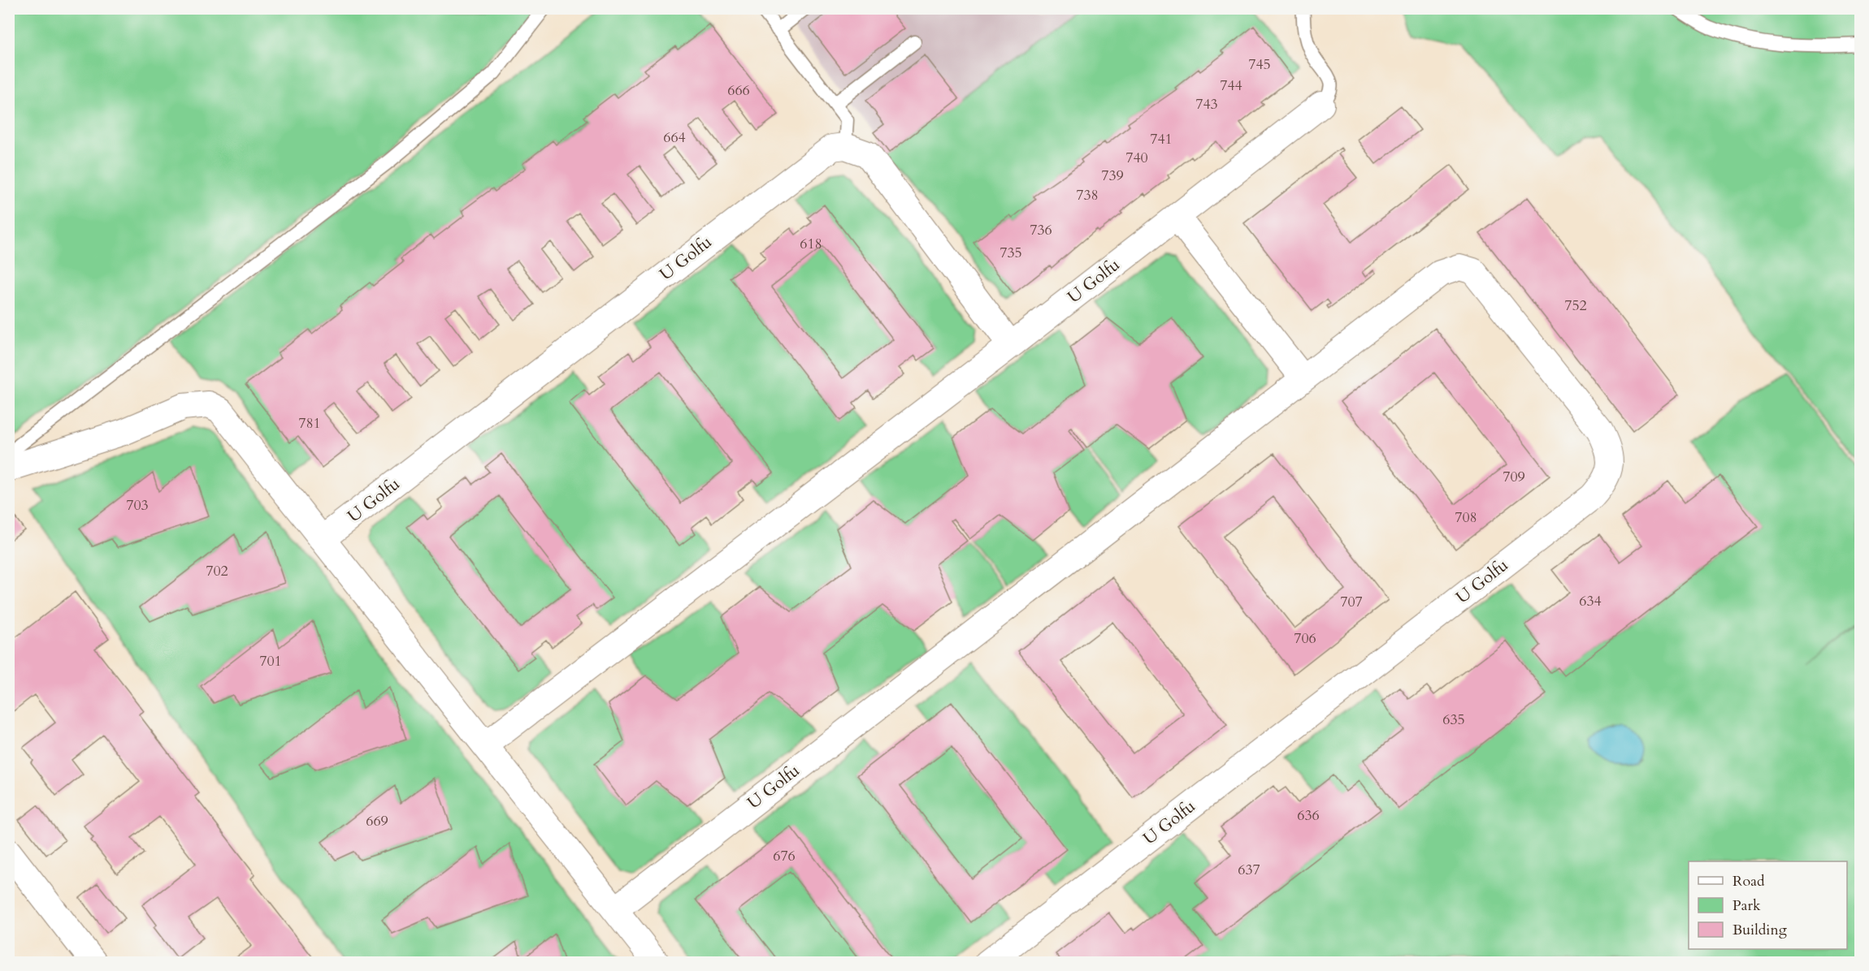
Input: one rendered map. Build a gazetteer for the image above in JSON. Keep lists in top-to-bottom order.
{
  "streets": {
    "street": ["U Golfu"]
  },
  "house_numbers": [
    "745",
    "744",
    "666",
    "743",
    "664",
    "741",
    "740",
    "739",
    "738",
    "736",
    "618",
    "735",
    "752",
    "781",
    "709",
    "703",
    "708",
    "702",
    "634",
    "707",
    "706",
    "701",
    "635",
    "636",
    "669",
    "676",
    "637"
  ],
  "legend": ["Road", "Park", "Building"]
}
